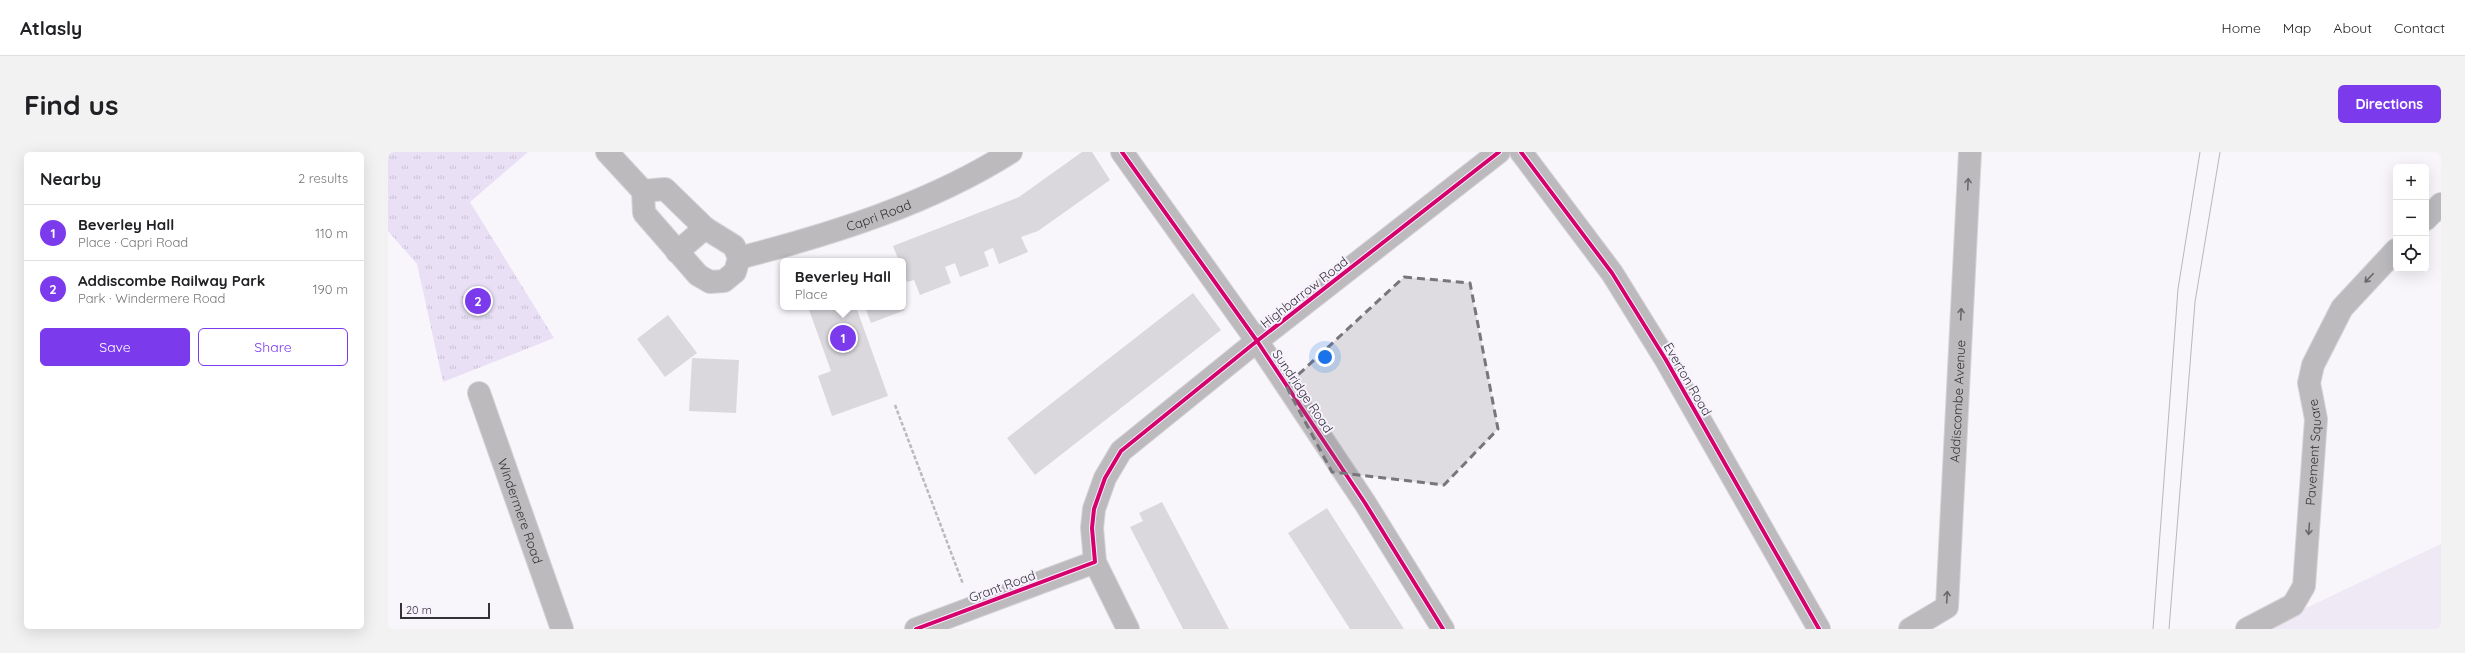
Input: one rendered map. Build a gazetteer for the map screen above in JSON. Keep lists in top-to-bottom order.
{
  "streets": {
    "street": [
      "Capri Road",
      "Highbarrow Road",
      "Everton Road",
      "Sundridge Road",
      "Addiscombe Avenue",
      "Pavement Square",
      "Windermere Road",
      "Grant Road"
    ]
  },
  "crossings": [
    ["Highbarrow Road", "Sundridge Road"],
    ["Highbarrow Road", "Grant Road"]
  ],
  "one_way": ["Addiscombe Avenue", "Pavement Square"],
  "scale_bar": "20 m",
  "page": {
    "header": "Atlasly",
    "nav": [
      "Home",
      "Map",
      "About",
      "Contact"
    ],
    "buttons": [
      "Directions",
      ["Save", "Share"]
    ],
    "title": "Find us",
    "heading": ["Nearby", "2 results"],
    "map_buttons": ["+", "−"],
    "list": [
      {
        "mark": "1",
        "name": "Beverley Hall",
        "note": "Place · Capri Road",
        "value": "110 m"
      },
      {
        "mark": "2",
        "name": "Addiscombe Railway Park",
        "note": "Park · Windermere Road",
        "value": "190 m"
      }
    ],
    "popup": ["Beverley Hall", "Place"],
    "pins": ["2", "1"],
    "scale": "20 m"
  }
}
